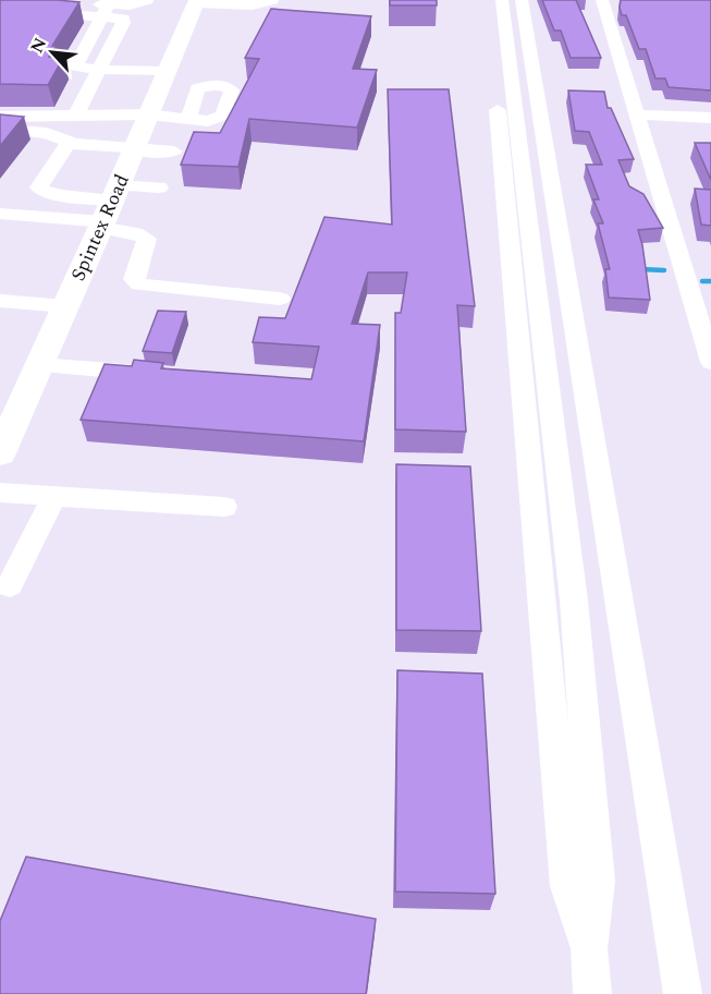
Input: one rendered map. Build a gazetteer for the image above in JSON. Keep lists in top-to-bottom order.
{
  "streets": {
    "main road": ["Spintex Road"]
  },
  "north": "top left"
}
